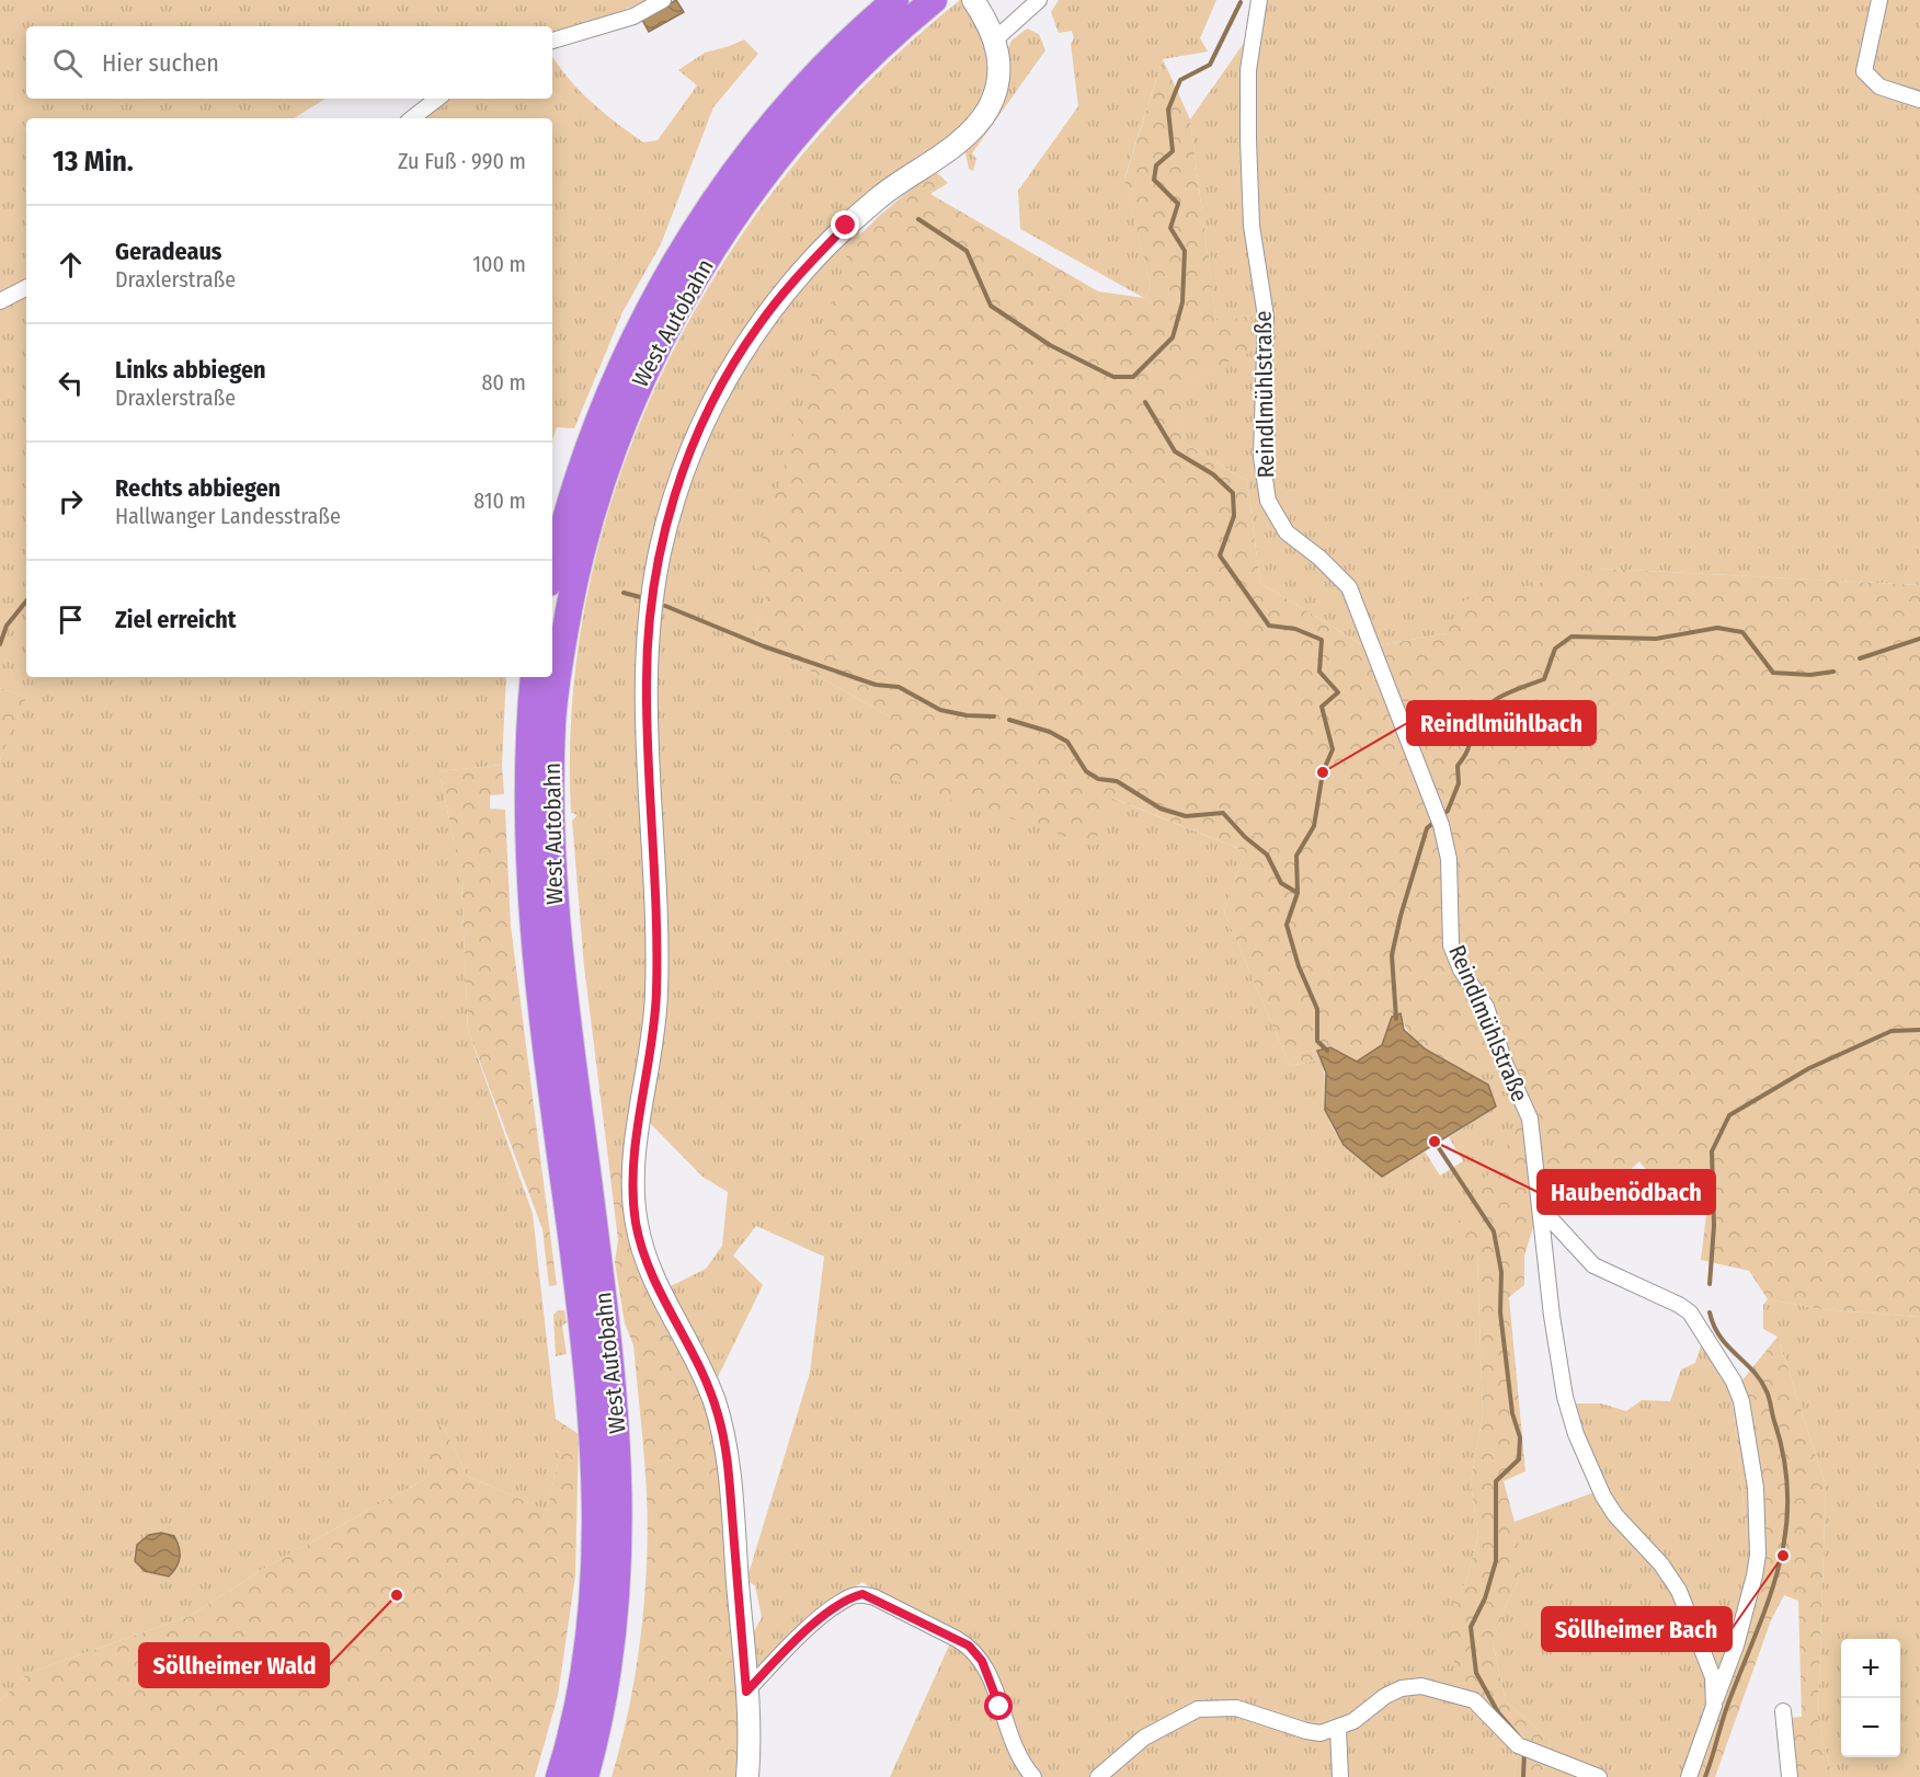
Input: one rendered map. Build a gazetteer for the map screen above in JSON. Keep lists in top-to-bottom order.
{
  "streets": {
    "highway": ["West Autobahn"],
    "street": ["Reindlmühlstraße"]
  },
  "places": [
    "Reindlmühlbach",
    "Haubenödbach",
    "Söllheimer Bach",
    "Söllheimer Wald"
  ],
  "page": {
    "search": "Hier suchen",
    "heading": ["13 Min.", "Zu Fuß · 990 m"],
    "list": [
      ["Geradeaus", "Draxlerstraße", "100 m"],
      ["Links abbiegen", "Draxlerstraße", "80 m"],
      ["Rechts abbiegen", "Hallwanger Landesstraße", "810 m"],
      "Ziel erreicht"
    ],
    "map_buttons": ["+", "−"]
  }
}
